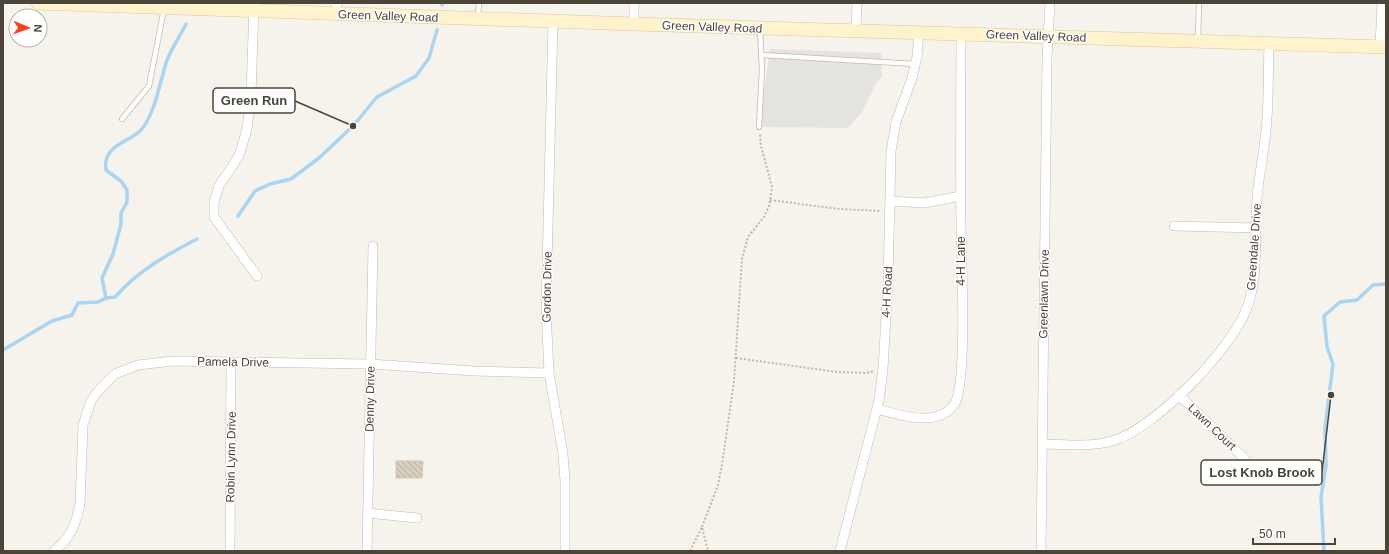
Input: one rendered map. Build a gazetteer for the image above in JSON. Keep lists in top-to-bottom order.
{
  "streets": {
    "street": [
      "Green Valley Road",
      "Greendale Drive",
      "4-H Lane",
      "Gordon Drive",
      "4-H Road",
      "Greenlawn Drive",
      "Pamela Drive",
      "Denny Drive",
      "Lawn Court",
      "Robin Lynn Drive"
    ]
  },
  "crossings": [
    ["Green Valley Road", "Greendale Drive"],
    ["Green Valley Road", "4-H Lane"],
    ["Green Valley Road", "Gordon Drive"],
    ["Green Valley Road", "4-H Road"],
    ["Green Valley Road", "Greenlawn Drive"],
    ["Greendale Drive", "Greenlawn Drive"],
    ["Greendale Drive", "Lawn Court"],
    ["4-H Lane", "4-H Road"],
    ["Gordon Drive", "Pamela Drive"],
    ["Pamela Drive", "Denny Drive"],
    ["Pamela Drive", "Robin Lynn Drive"]
  ],
  "places": ["Green Run", "Lost Knob Brook"],
  "scale_bar": "50 m",
  "north": "right"
}
